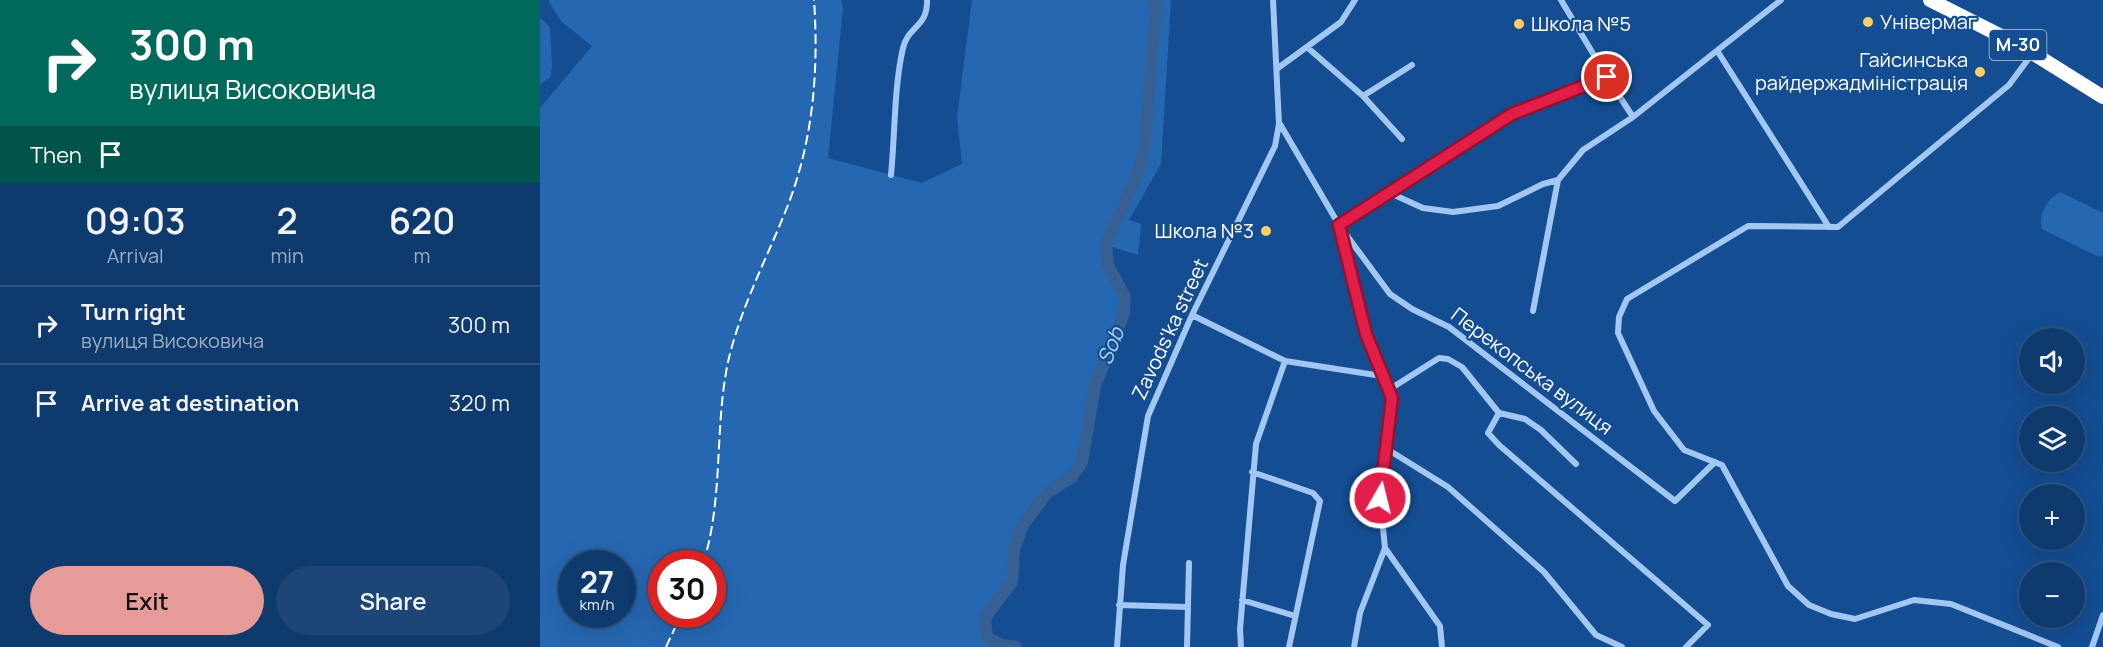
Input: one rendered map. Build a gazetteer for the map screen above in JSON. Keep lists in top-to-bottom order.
{
  "streets": {
    "highway": ["М-30"],
    "street": ["Zavods'ka street", "Перекопська вулиця"]
  },
  "water": ["Sob"],
  "places": [
    "Універмаг",
    "Школа №5",
    "Гайсинська райдержадміністрація",
    "Школа №3"
  ],
  "page": {
    "turn": ["300 m", "вулиця Високовича"],
    "then": "Then",
    "eta": [
      "09:03",
      "Arrival",
      "2",
      "min",
      "620",
      "m"
    ],
    "list": [
      {
        "name": "Turn right",
        "note": "вулиця Високовича",
        "value": "300 m"
      },
      {
        "name": "Arrive at destination",
        "value": "320 m"
      }
    ],
    "map_buttons": ["+", "−"],
    "speed": "27 km/h",
    "limit": "30",
    "buttons": ["Exit", "Share"]
  }
}
